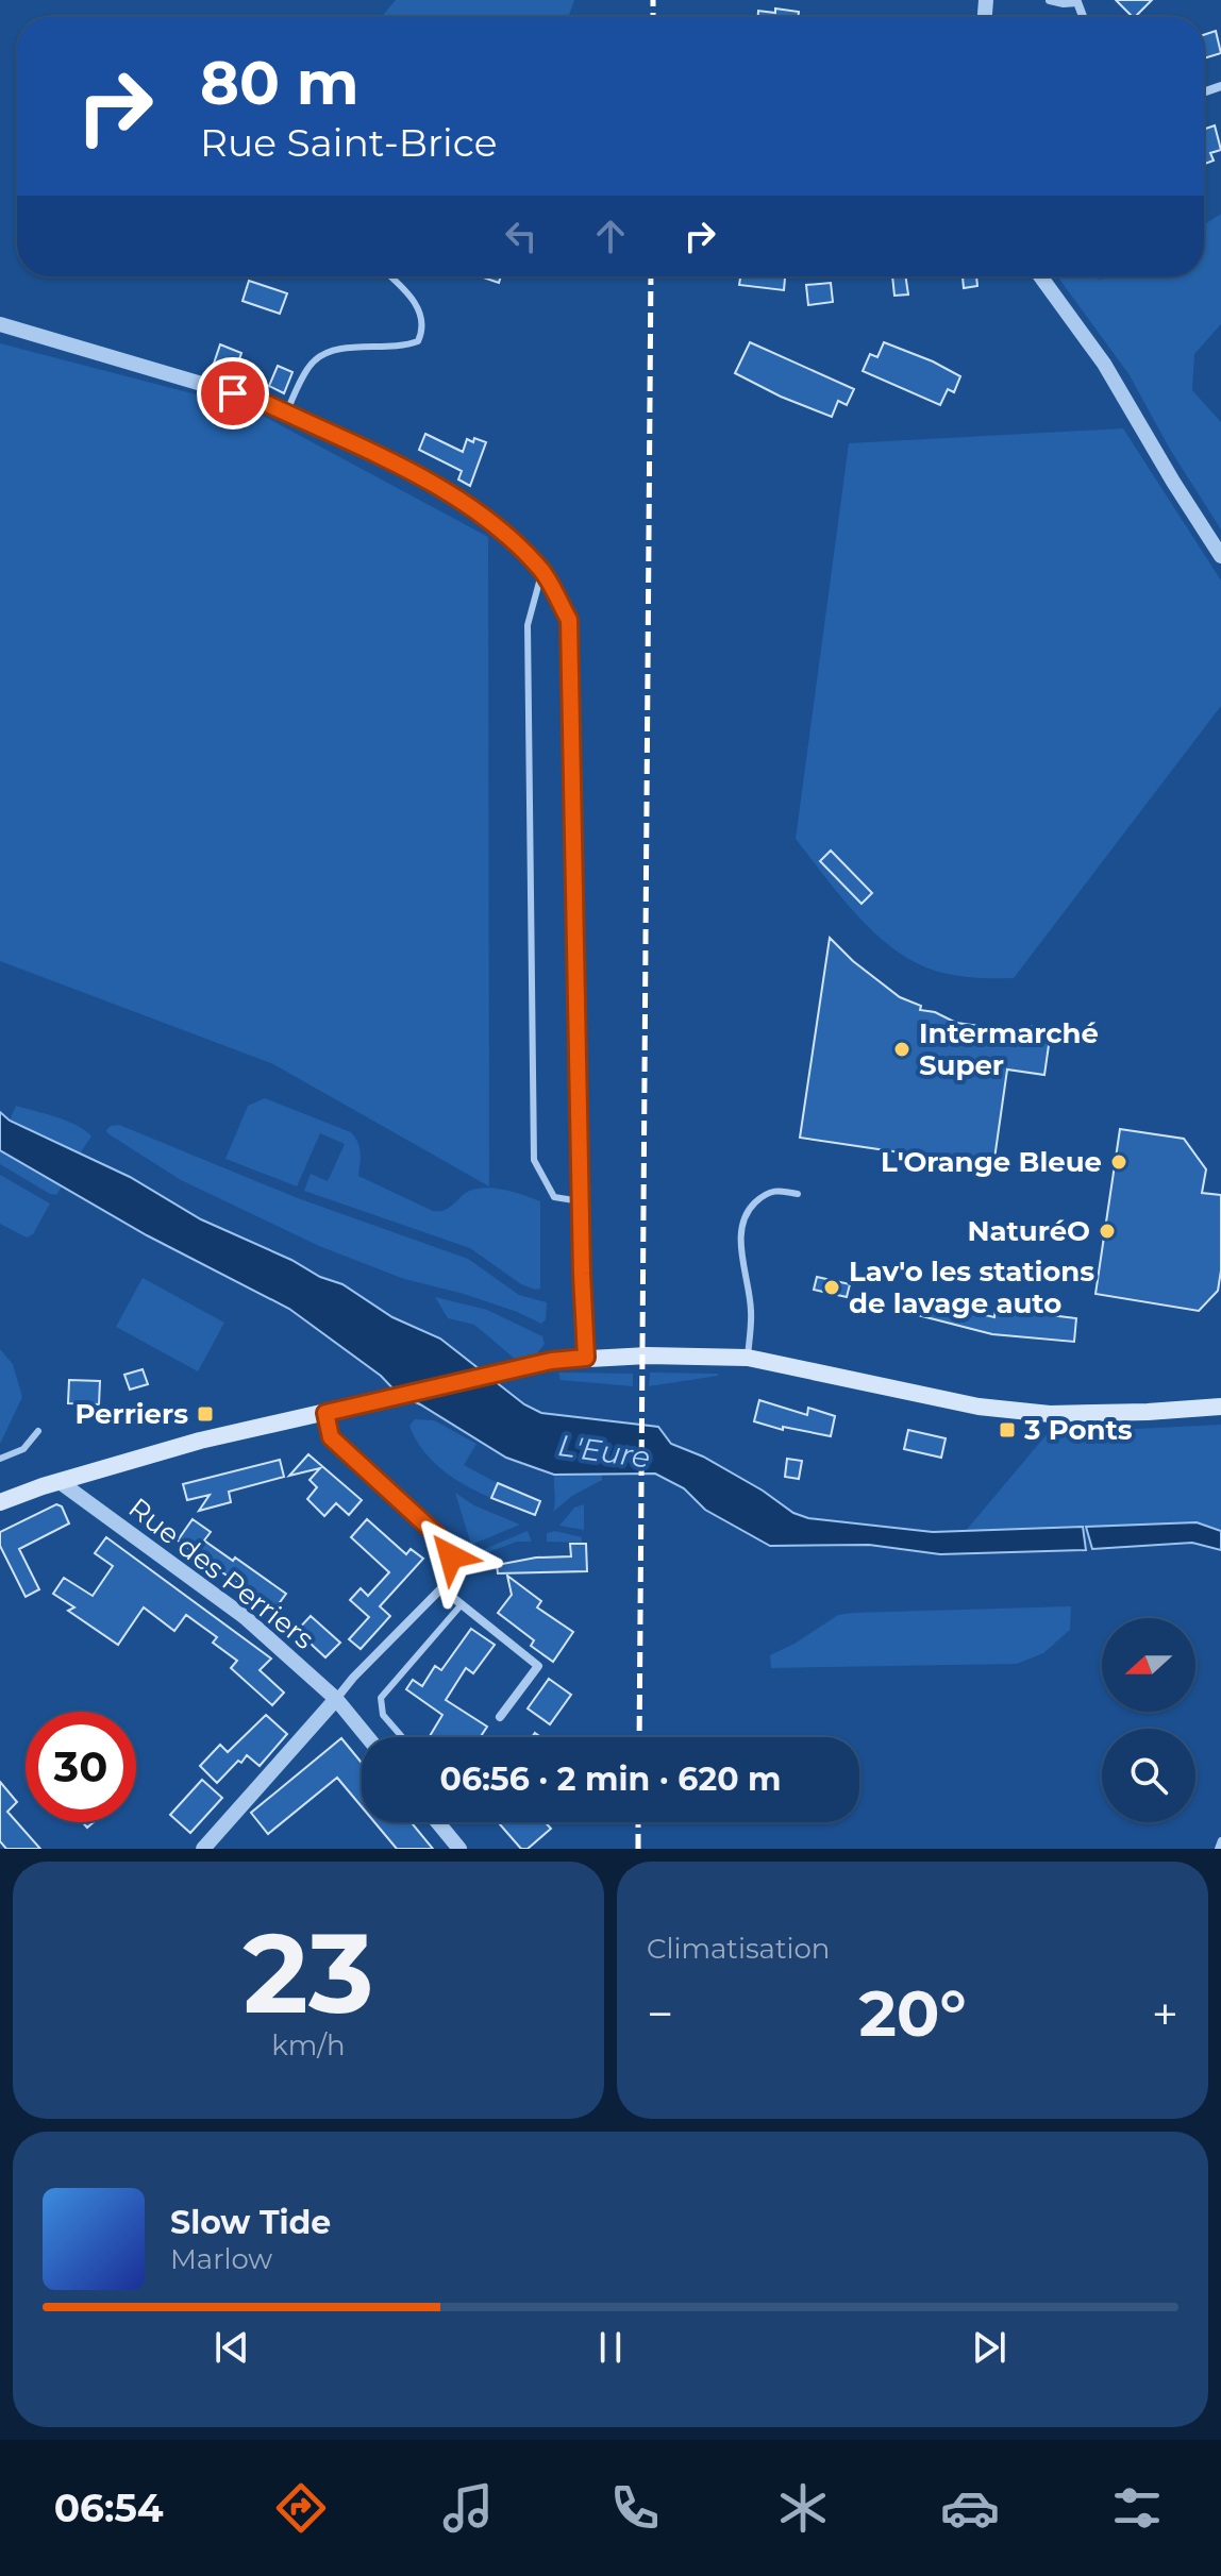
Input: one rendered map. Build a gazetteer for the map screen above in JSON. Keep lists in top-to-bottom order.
{
  "streets": {
    "street": ["Rue des Perriers"]
  },
  "water": ["L'Eure"],
  "places": {
    "other": [
      "Intermarché Super",
      "L'Orange Bleue",
      "NaturéO",
      "Lav'o les stations de lavage auto"
    ],
    "transit": ["Perriers", "3 Ponts"]
  },
  "north": "left",
  "page": {
    "turn": ["80 m", "Rue Saint-Brice"],
    "limit": "30",
    "trip": "06:56 · 2 min · 620 m",
    "tile": [
      ["23", "km/h"],
      "Climatisation"
    ],
    "heat": ["−", "20°", "+"],
    "song": ["Slow Tide", "Marlow"],
    "tabs": "06:54"
  }
}
